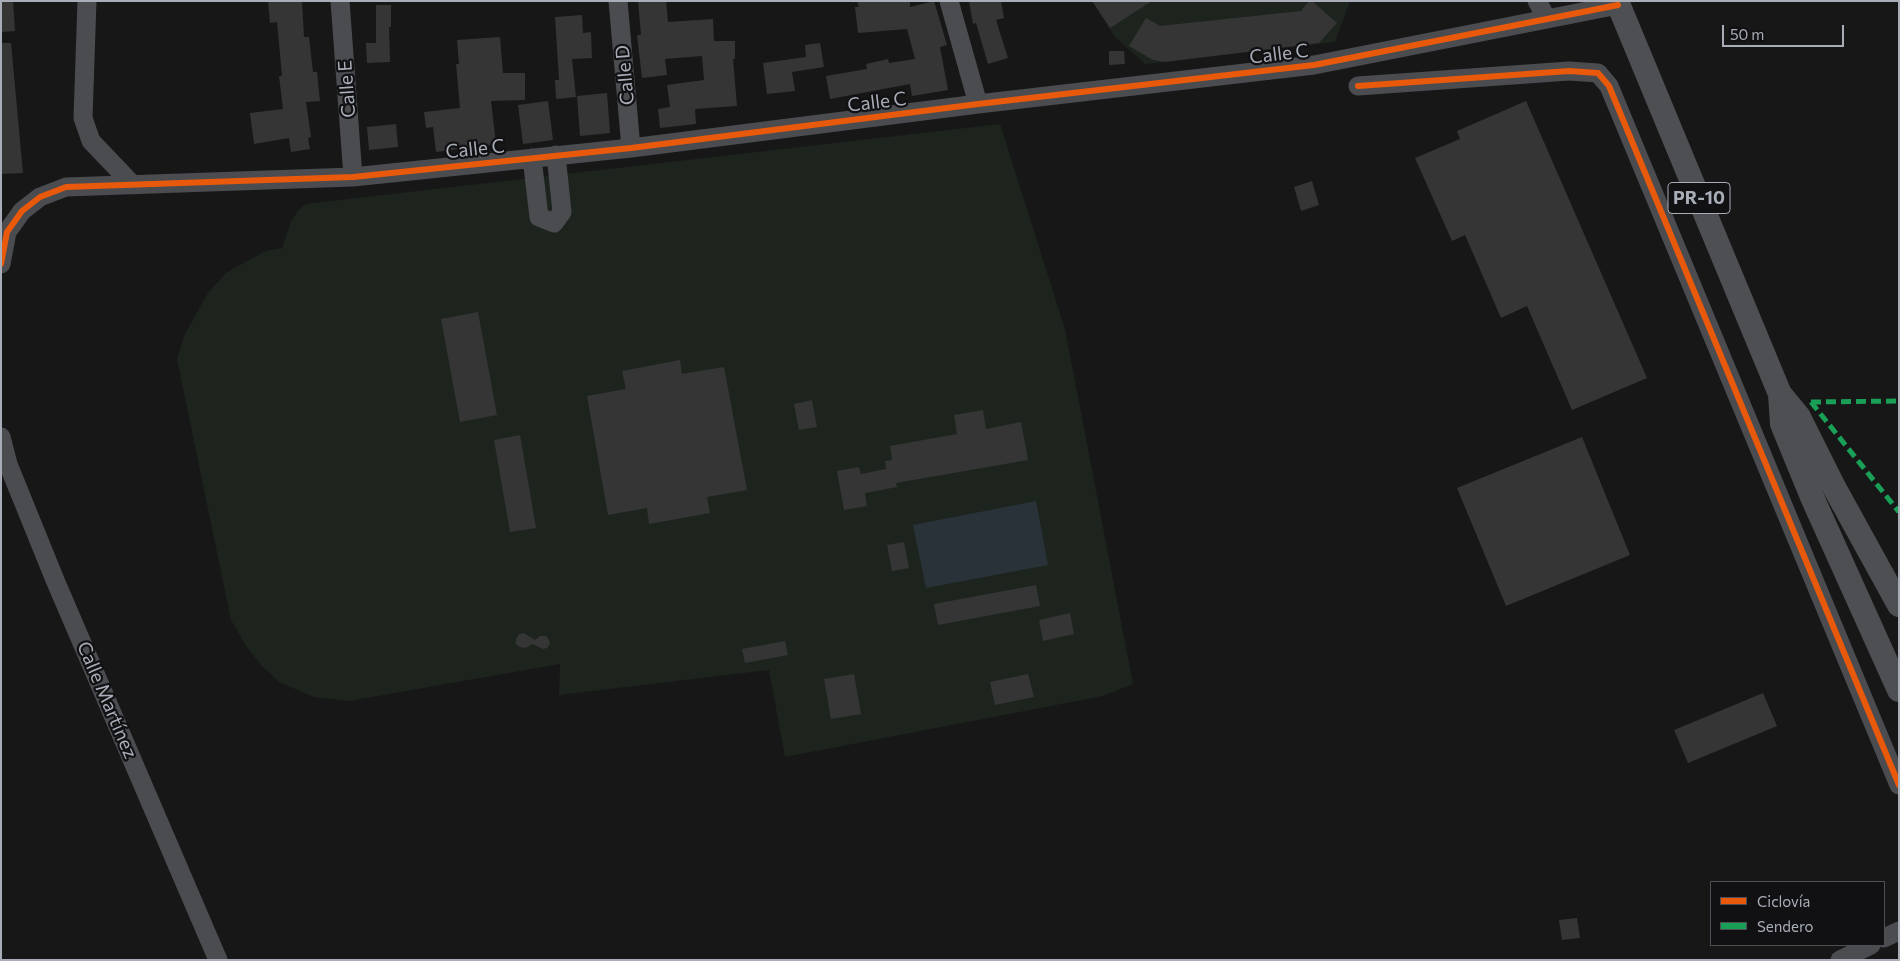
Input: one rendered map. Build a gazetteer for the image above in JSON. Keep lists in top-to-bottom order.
{
  "streets": {
    "main road": ["PR-10"],
    "street": [
      "Calle C",
      "Calle D",
      "Calle E",
      "Calle Martínez"
    ]
  },
  "crossings": [
    ["Calle C", "Calle D"],
    ["Calle C", "Calle E"],
    ["Calle C", "PR-10"]
  ],
  "legend": ["Ciclovía", "Sendero"],
  "scale_bar": "50 m"
}
